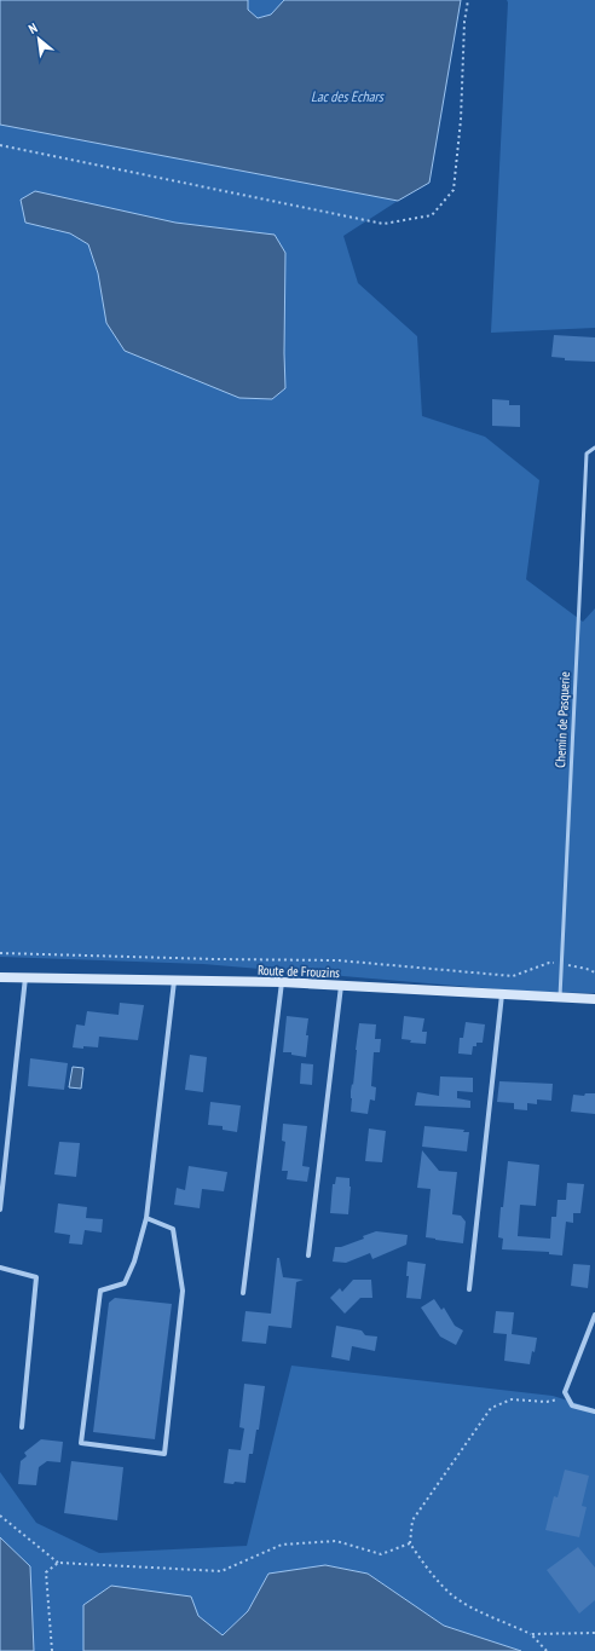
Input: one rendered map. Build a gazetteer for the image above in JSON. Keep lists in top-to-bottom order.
{
  "streets": {
    "main road": ["Route de Frouzins"],
    "lane": ["Chemin de Pasquerie"]
  },
  "crossings": [
    ["Chemin de Pasquerie", "Route de Frouzins"]
  ],
  "water": ["Lac des Echars"],
  "north": "top left"
}
